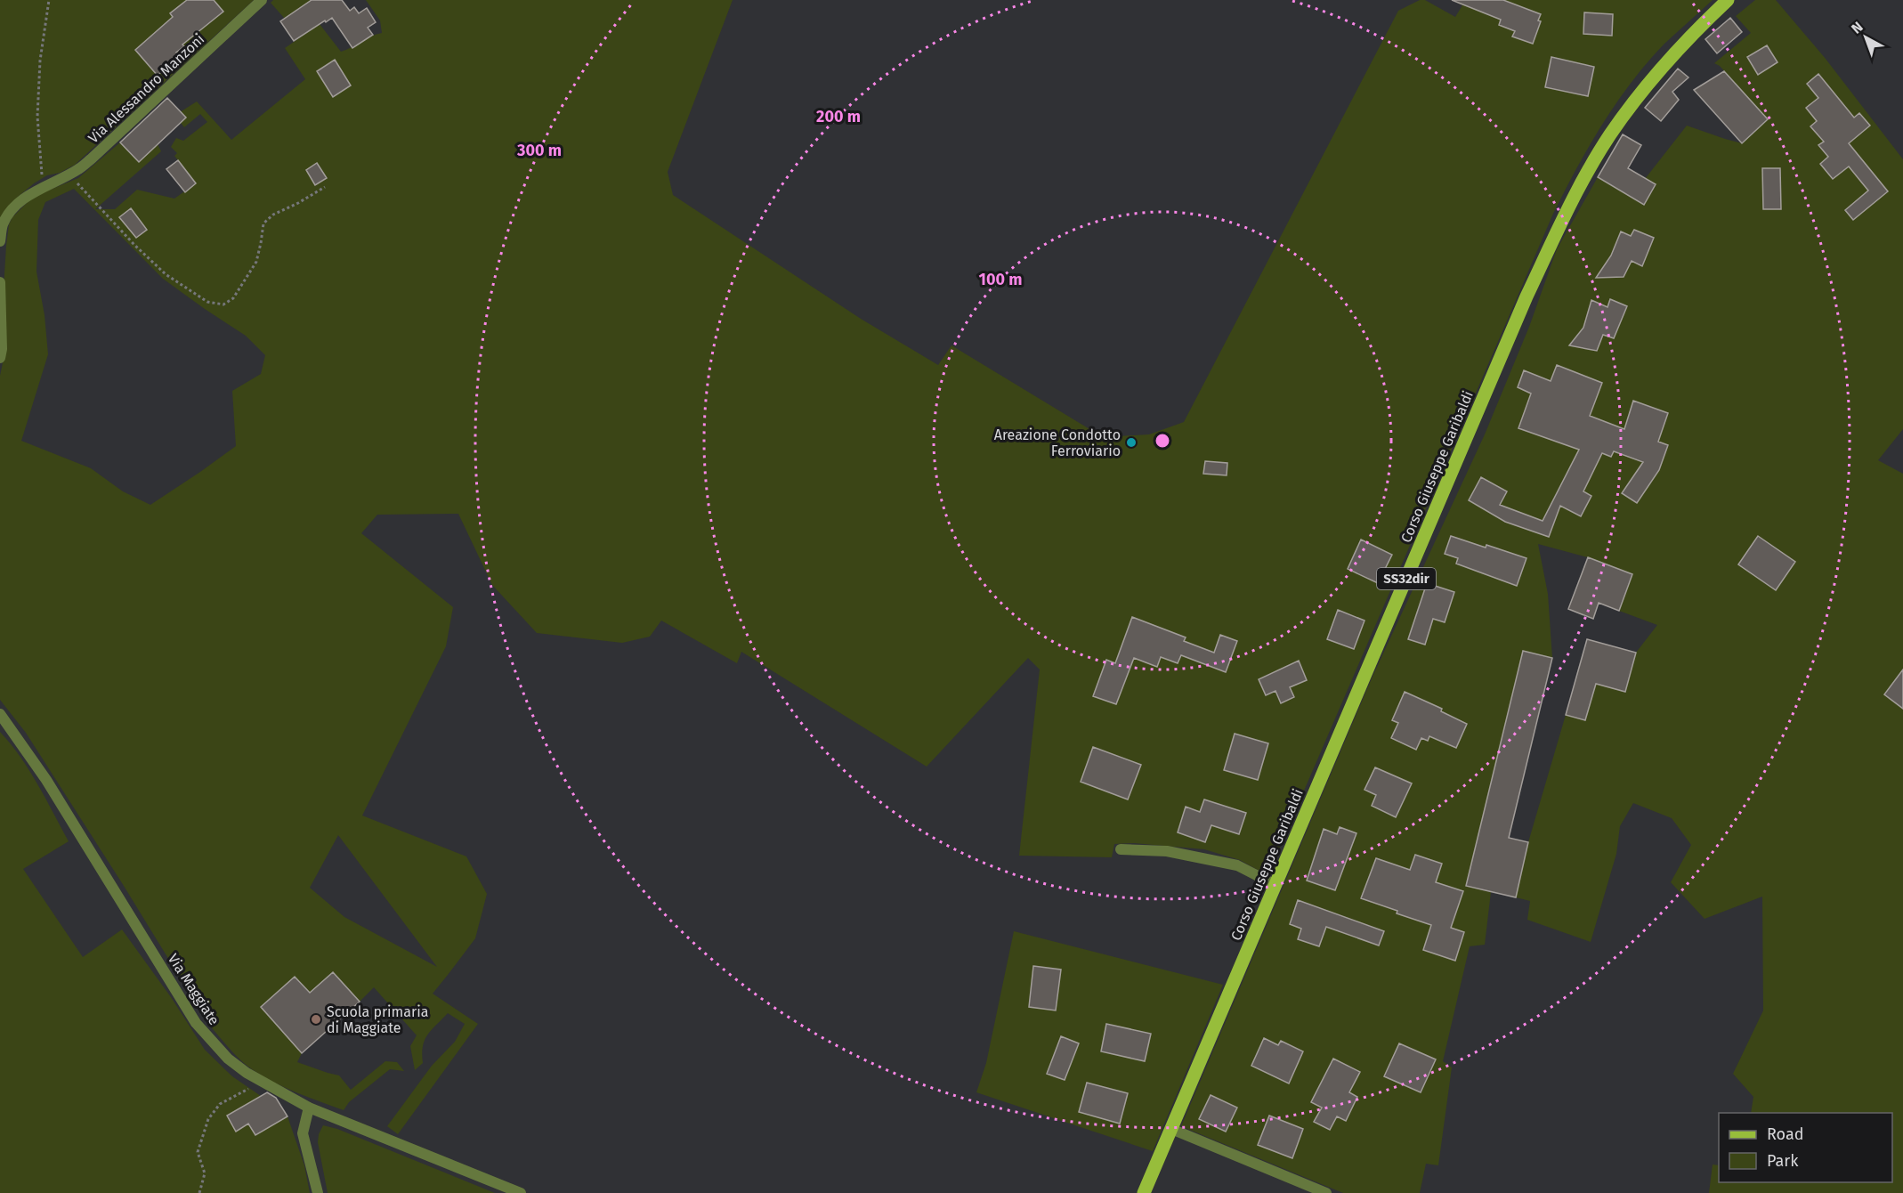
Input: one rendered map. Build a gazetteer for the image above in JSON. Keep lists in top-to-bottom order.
{
  "streets": {
    "main road": ["Corso Giuseppe Garibaldi", "SS32dir"],
    "street": ["Via Alessandro Manzoni", "Via Maggiate"]
  },
  "places": ["Areazione Condotto Ferroviario", "Scuola primaria di Maggiate"],
  "legend": ["Road", "Park"],
  "north": "top left",
  "rings": ["200 m", "300 m", "100 m"]
}
